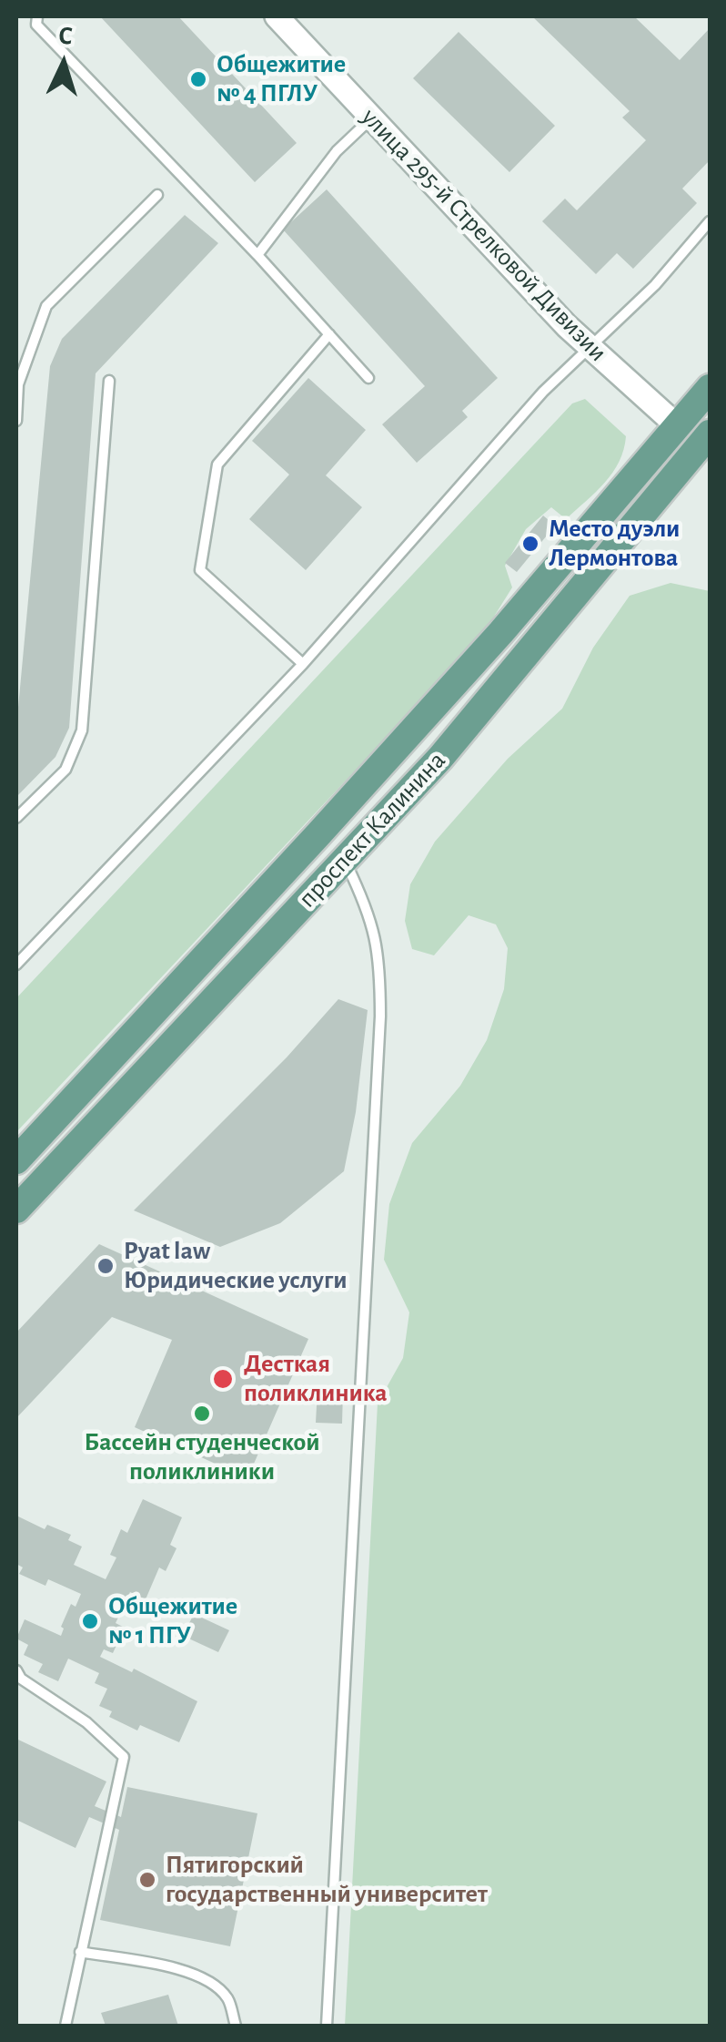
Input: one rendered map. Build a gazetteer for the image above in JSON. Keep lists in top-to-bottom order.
{
  "streets": {
    "main road": ["улица 295-й Стрелковой Дивизии", "проспект Калинина"]
  },
  "crossings": [
    ["улица 295-й Стрелковой Дивизии", "проспект Калинина"]
  ],
  "places": [
    "Общежитие № 4 ПГЛУ",
    "Место дуэли Лермонтова",
    "Pyat law Юридические услуги",
    "Десткая поликлиника",
    "Бассейн студенческой поликлиники",
    "Общежитие № 1 ПГУ",
    "Пятигорский государственный университет"
  ],
  "north": "top"
}
